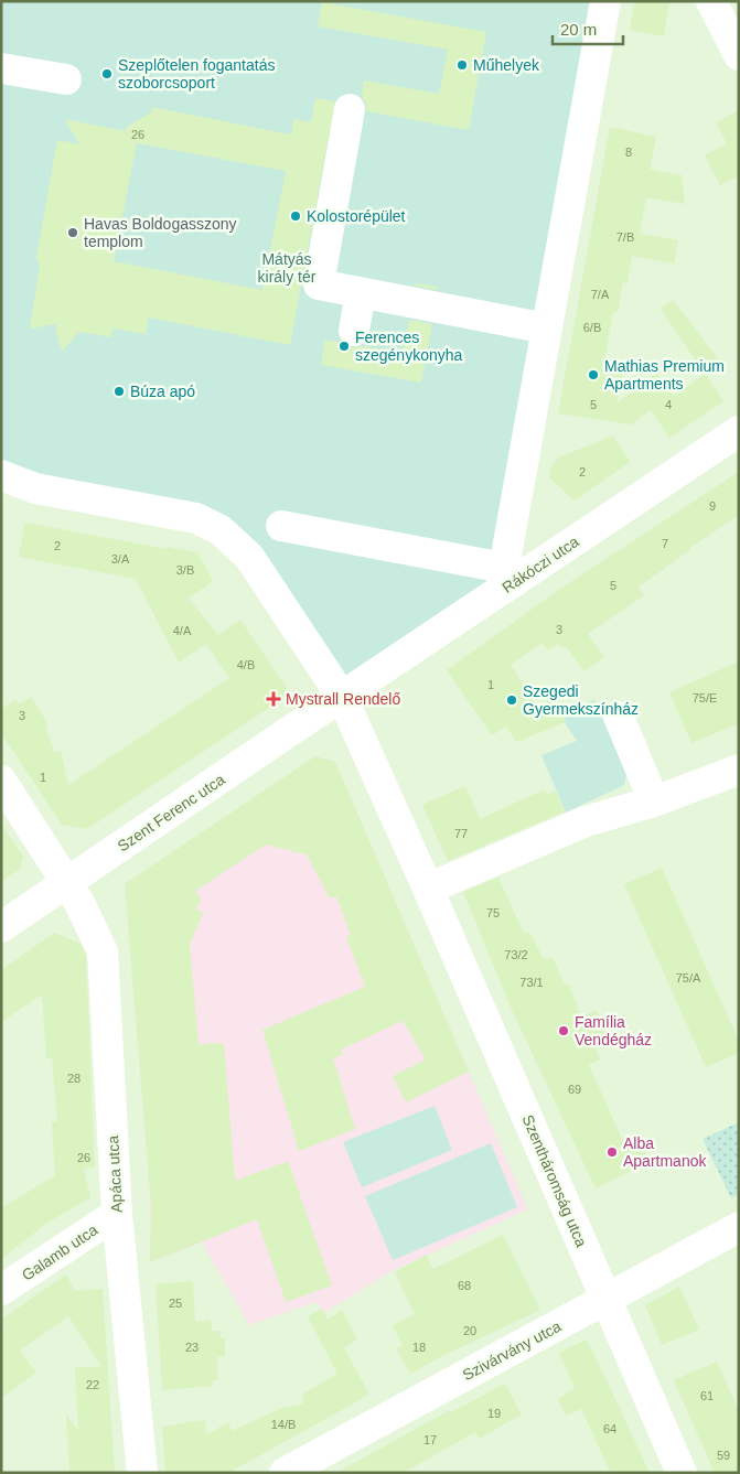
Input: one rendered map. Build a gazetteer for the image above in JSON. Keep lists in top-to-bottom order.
{
  "streets": {
    "street": [
      "Rákóczi utca",
      "Szent Ferenc utca",
      "Apáca utca",
      "Szentháromság utca",
      "Galamb utca",
      "Szivárvány utca"
    ]
  },
  "crossings": [
    ["Rákóczi utca", "Szent Ferenc utca"],
    ["Rákóczi utca", "Szentháromság utca"],
    ["Szent Ferenc utca", "Apáca utca"],
    ["Szent Ferenc utca", "Szentháromság utca"],
    ["Apáca utca", "Galamb utca"],
    ["Szentháromság utca", "Szivárvány utca"]
  ],
  "parks": ["Mátyás király tér"],
  "places": {
    "other": [
      "Műhelyek",
      "Szeplőtelen fogantatás szoborcsoport",
      "Kolostorépület",
      "Havas Boldogasszony templom",
      "Ferences szegénykonyha",
      "Mathias Premium Apartments",
      "Búza apó",
      "Szegedi Gyermekszínház",
      "Família Vendégház",
      "Alba Apartmanok"
    ],
    "health": ["Mystrall Rendelő"]
  },
  "house_numbers": [
    "26",
    "8",
    "7/B",
    "7/A",
    "6/B",
    "5",
    "4",
    "2",
    "9",
    "7",
    "2",
    "3/A",
    "3/B",
    "5",
    "3",
    "4/A",
    "4/B",
    "1",
    "75/E",
    "3",
    "1",
    "77",
    "75",
    "73/2",
    "75/A",
    "73/1",
    "28",
    "69",
    "26",
    "68",
    "25",
    "20",
    "23",
    "18",
    "22",
    "61",
    "19",
    "14/B",
    "64",
    "17",
    "59"
  ],
  "scale_bar": "20 m"
}
